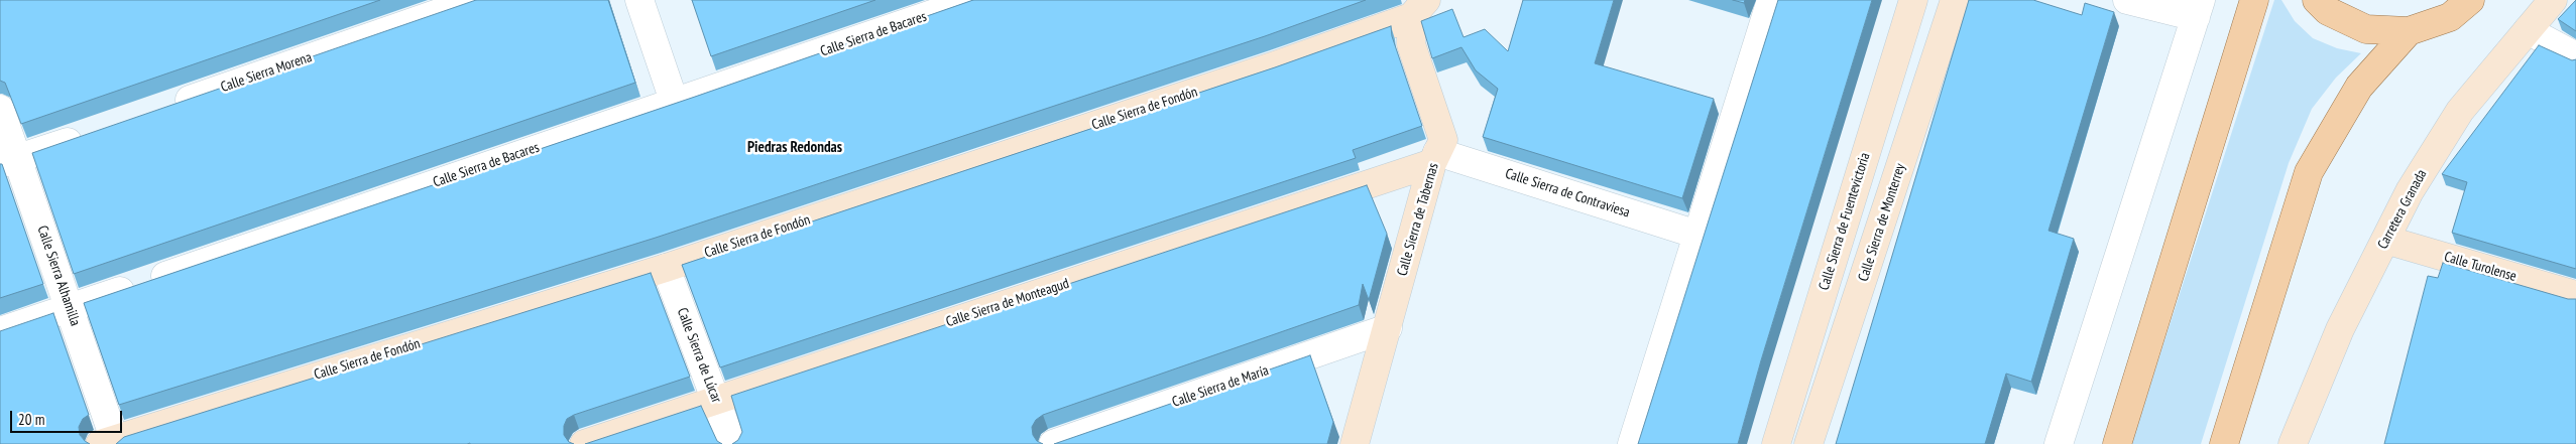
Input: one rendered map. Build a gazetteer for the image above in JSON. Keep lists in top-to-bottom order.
{
  "streets": {
    "street": [
      "Calle Sierra de Bacares",
      "Calle Sierra Morena",
      "Calle Sierra de Fondón",
      "Calle Sierra de Contraviesa",
      "Carretera Granada",
      "Calle Sierra de Tabernas",
      "Calle Sierra de Fuentevictoria",
      "Calle Sierra de Monterrey",
      "Calle Turolense",
      "Calle Sierra Alhamilla",
      "Calle Sierra de Monteagud",
      "Calle Sierra de Lúcar",
      "Calle Sierra de María"
    ]
  },
  "crossings": [
    ["Calle Sierra de Bacares", "Calle Sierra Alhamilla"],
    ["Calle Sierra de Fondón", "Calle Sierra de Tabernas"],
    ["Calle Sierra de Fondón", "Calle Sierra Alhamilla"],
    ["Calle Sierra de Fondón", "Calle Sierra de Lúcar"],
    ["Calle Sierra de Contraviesa", "Calle Sierra de Tabernas"],
    ["Calle Sierra de Contraviesa", "Calle Sierra de Monteagud"],
    ["Carretera Granada", "Calle Turolense"],
    ["Calle Sierra de Tabernas", "Calle Sierra de Monteagud"],
    ["Calle Sierra de Tabernas", "Calle Sierra de María"],
    ["Calle Sierra de Monteagud", "Calle Sierra de Lúcar"]
  ],
  "districts": ["Piedras Redondas"],
  "scale_bar": "20 m"
}
